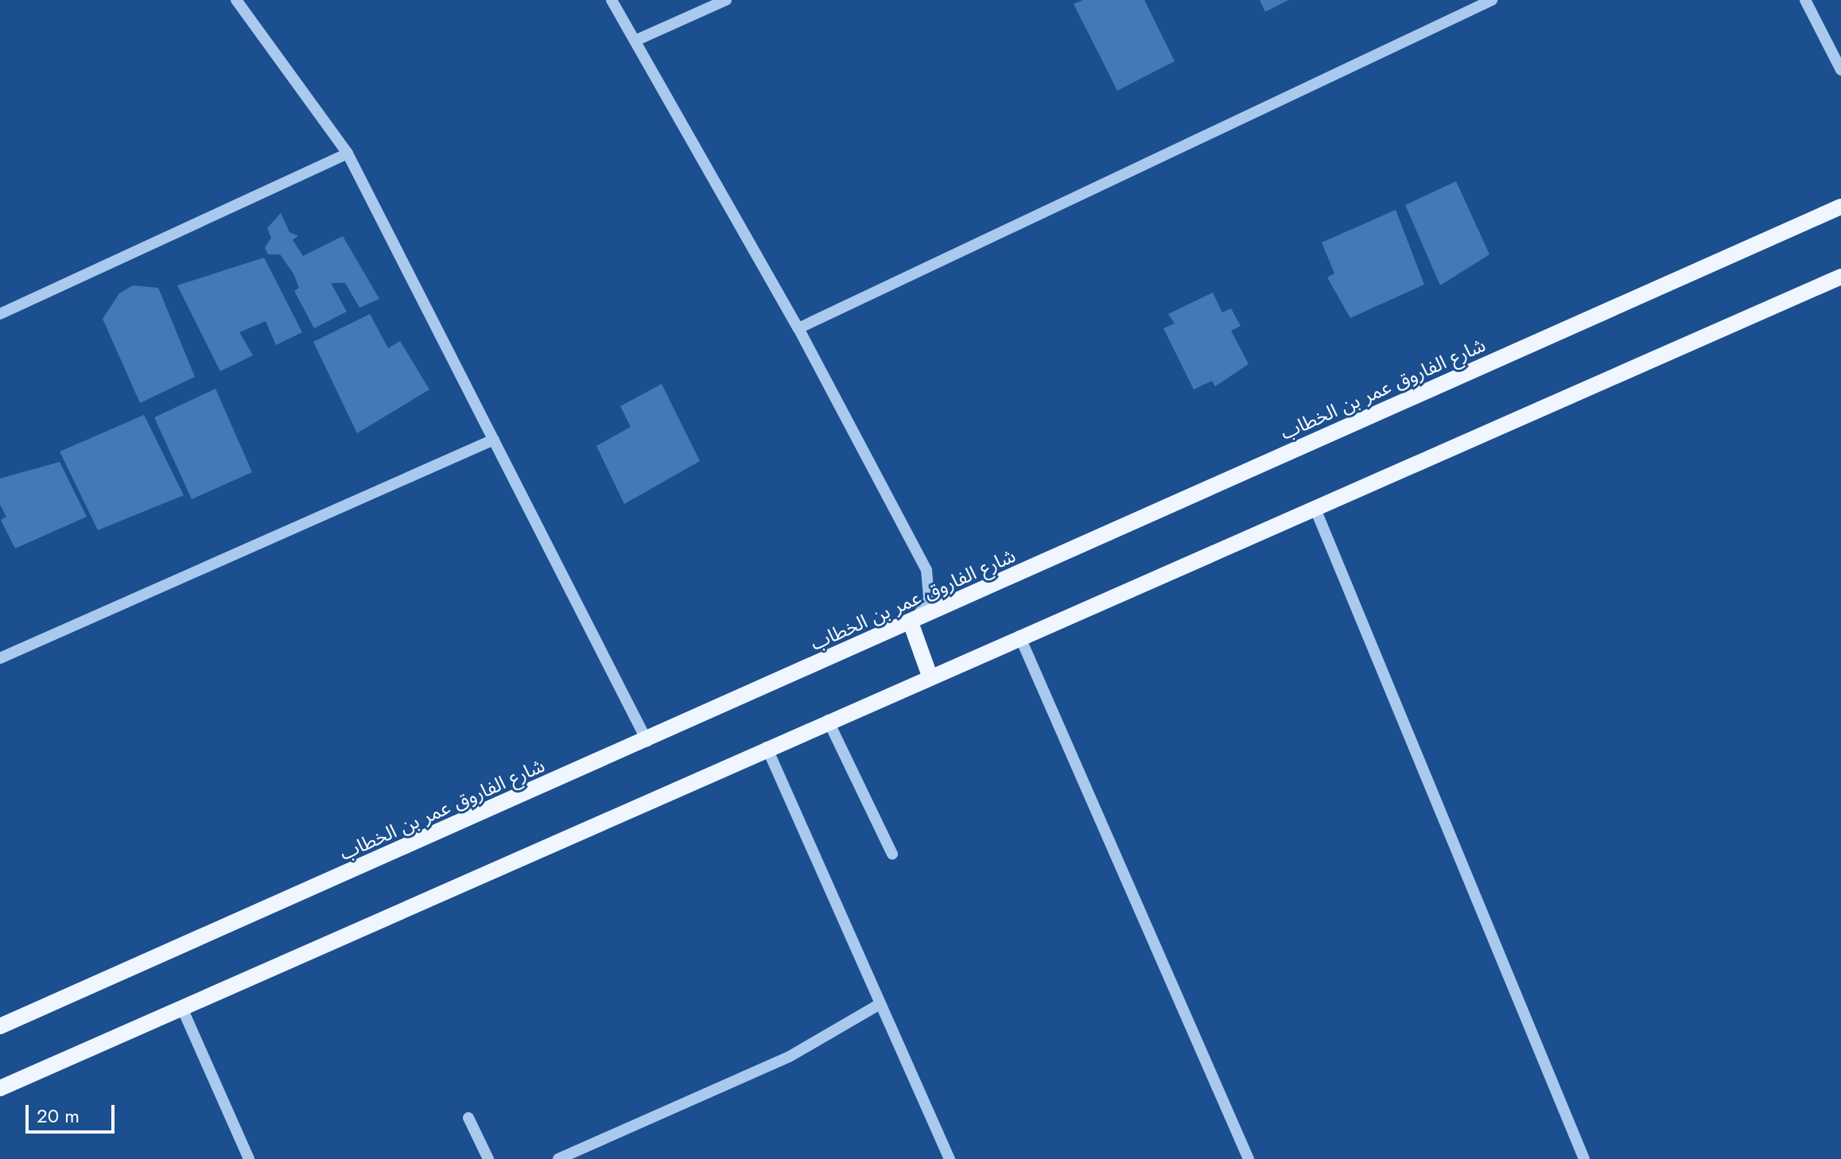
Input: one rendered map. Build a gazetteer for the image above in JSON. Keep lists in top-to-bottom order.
{
  "streets": {
    "main road": ["شارع الفاروق عمر بن الخطاب"]
  },
  "scale_bar": "20 m"
}
